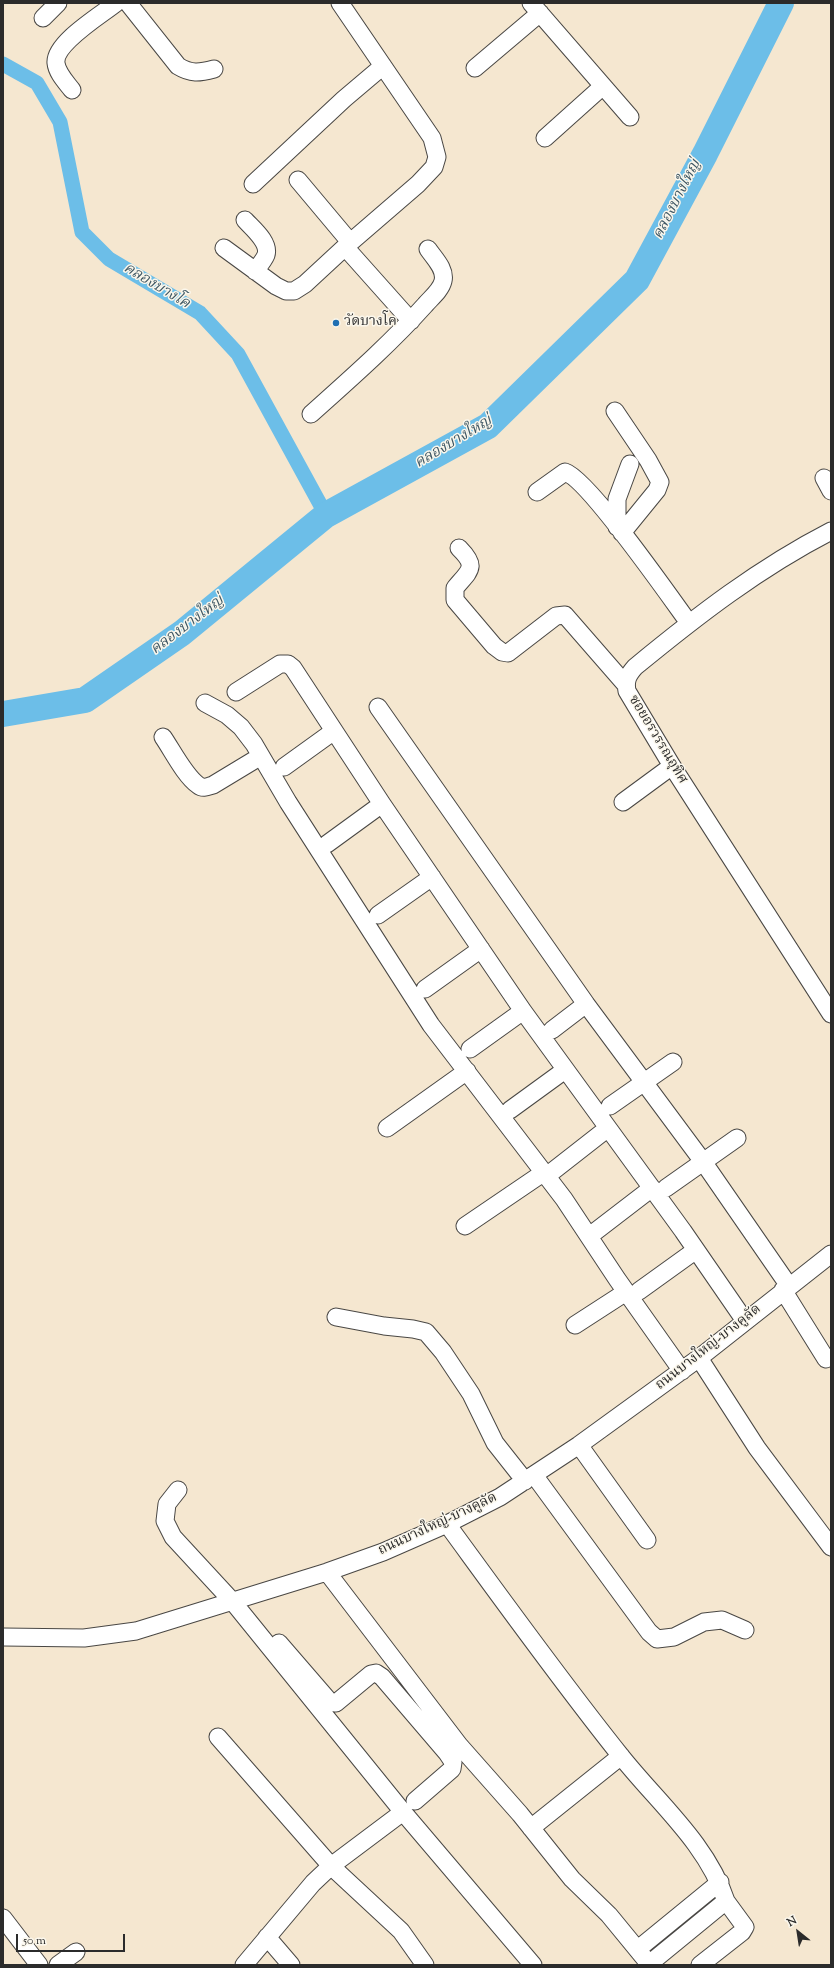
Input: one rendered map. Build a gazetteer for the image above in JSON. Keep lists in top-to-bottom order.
{
  "streets": {
    "street": ["ซอยอรวรรณอุทิศ", "ถนนบางใหญ่-บางคูลัด"]
  },
  "water": ["คลองบางใหญ่", "คลองบางโค"],
  "places": ["วัดบางโค"],
  "scale_bar": "50 m",
  "north": "top left"
}
